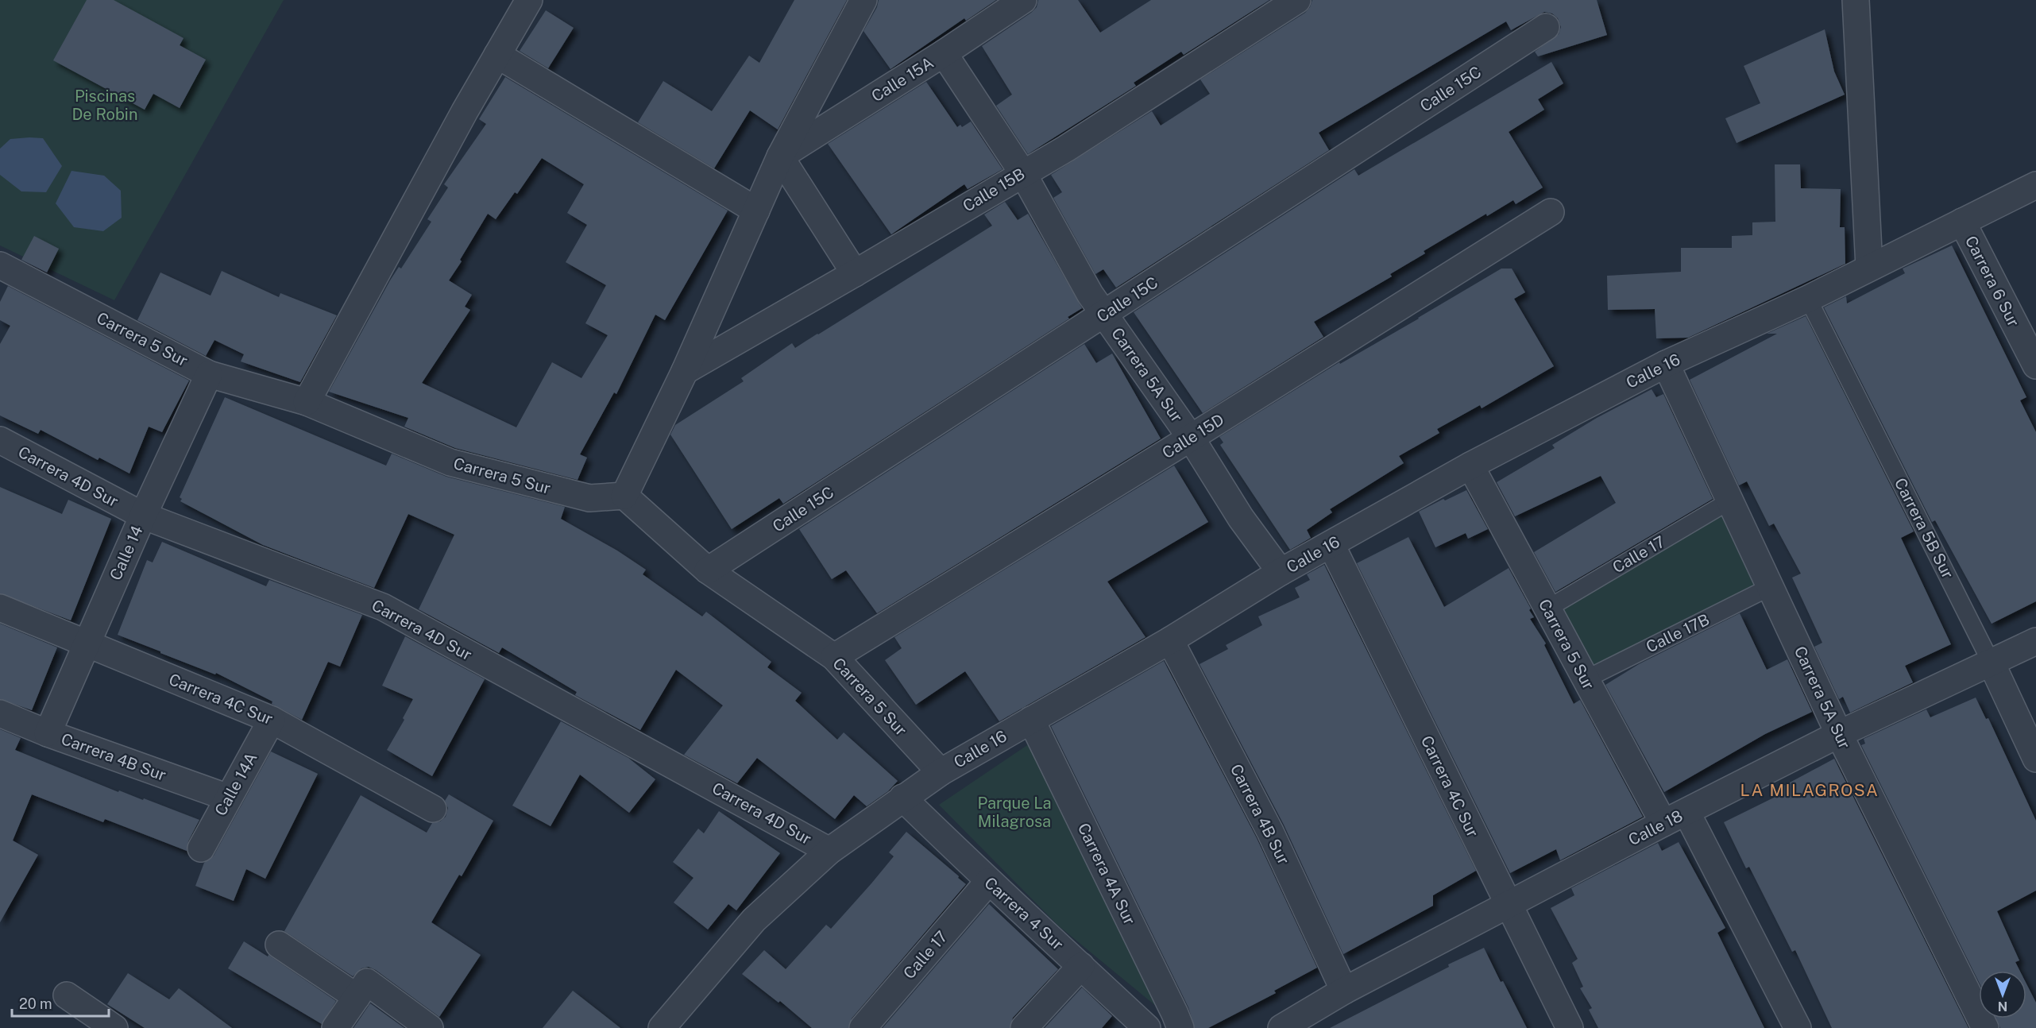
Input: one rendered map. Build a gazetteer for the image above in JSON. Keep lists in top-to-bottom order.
{
  "streets": {
    "street": [
      "Calle 15A",
      "Calle 15C",
      "Calle 15B",
      "Carrera 6 Sur",
      "Carrera 5 Sur",
      "Calle 16",
      "Carrera 5A Sur",
      "Calle 15D",
      "Carrera 4D Sur",
      "Carrera 5B Sur",
      "Calle 14",
      "Calle 17",
      "Carrera 4C Sur",
      "Carrera 4B Sur",
      "Calle 14A",
      "Calle 18",
      "Carrera 4A Sur",
      "Carrera 4 Sur"
    ],
    "lane": ["Calle 17B"]
  },
  "crossings": [
    ["Calle 15A", "Carrera 5A Sur"],
    ["Calle 15C", "Carrera 5 Sur"],
    ["Calle 15C", "Carrera 5A Sur"],
    ["Calle 15B", "Carrera 5A Sur"],
    ["Carrera 6 Sur", "Calle 16"],
    ["Carrera 5 Sur", "Calle 16"],
    ["Carrera 5 Sur", "Calle 15D"],
    ["Carrera 5 Sur", "Calle 14"],
    ["Carrera 5 Sur", "Calle 17"],
    ["Carrera 5 Sur", "Calle 17B"],
    ["Carrera 5 Sur", "Calle 18"],
    ["Calle 16", "Carrera 5A Sur"],
    ["Calle 16", "Carrera 4D Sur"],
    ["Calle 16", "Carrera 5B Sur"],
    ["Calle 16", "Carrera 4C Sur"],
    ["Calle 16", "Carrera 4B Sur"],
    ["Calle 16", "Carrera 4A Sur"],
    ["Calle 16", "Carrera 4 Sur"],
    ["Carrera 5A Sur", "Calle 15D"],
    ["Carrera 5A Sur", "Calle 17"],
    ["Carrera 5A Sur", "Calle 17B"],
    ["Carrera 5A Sur", "Calle 18"],
    ["Carrera 4D Sur", "Calle 14"],
    ["Carrera 5B Sur", "Calle 18"],
    ["Calle 14", "Carrera 4C Sur"],
    ["Calle 14", "Carrera 4B Sur"],
    ["Calle 17", "Carrera 4 Sur"],
    ["Carrera 4C Sur", "Calle 14A"],
    ["Carrera 4C Sur", "Calle 18"],
    ["Carrera 4B Sur", "Calle 14A"],
    ["Carrera 4B Sur", "Calle 18"]
  ],
  "districts": ["LA MILAGROSA"],
  "parks": ["Piscinas De Robin", "Parque La Milagrosa"],
  "scale_bar": "20 m",
  "north": "bottom"
}
